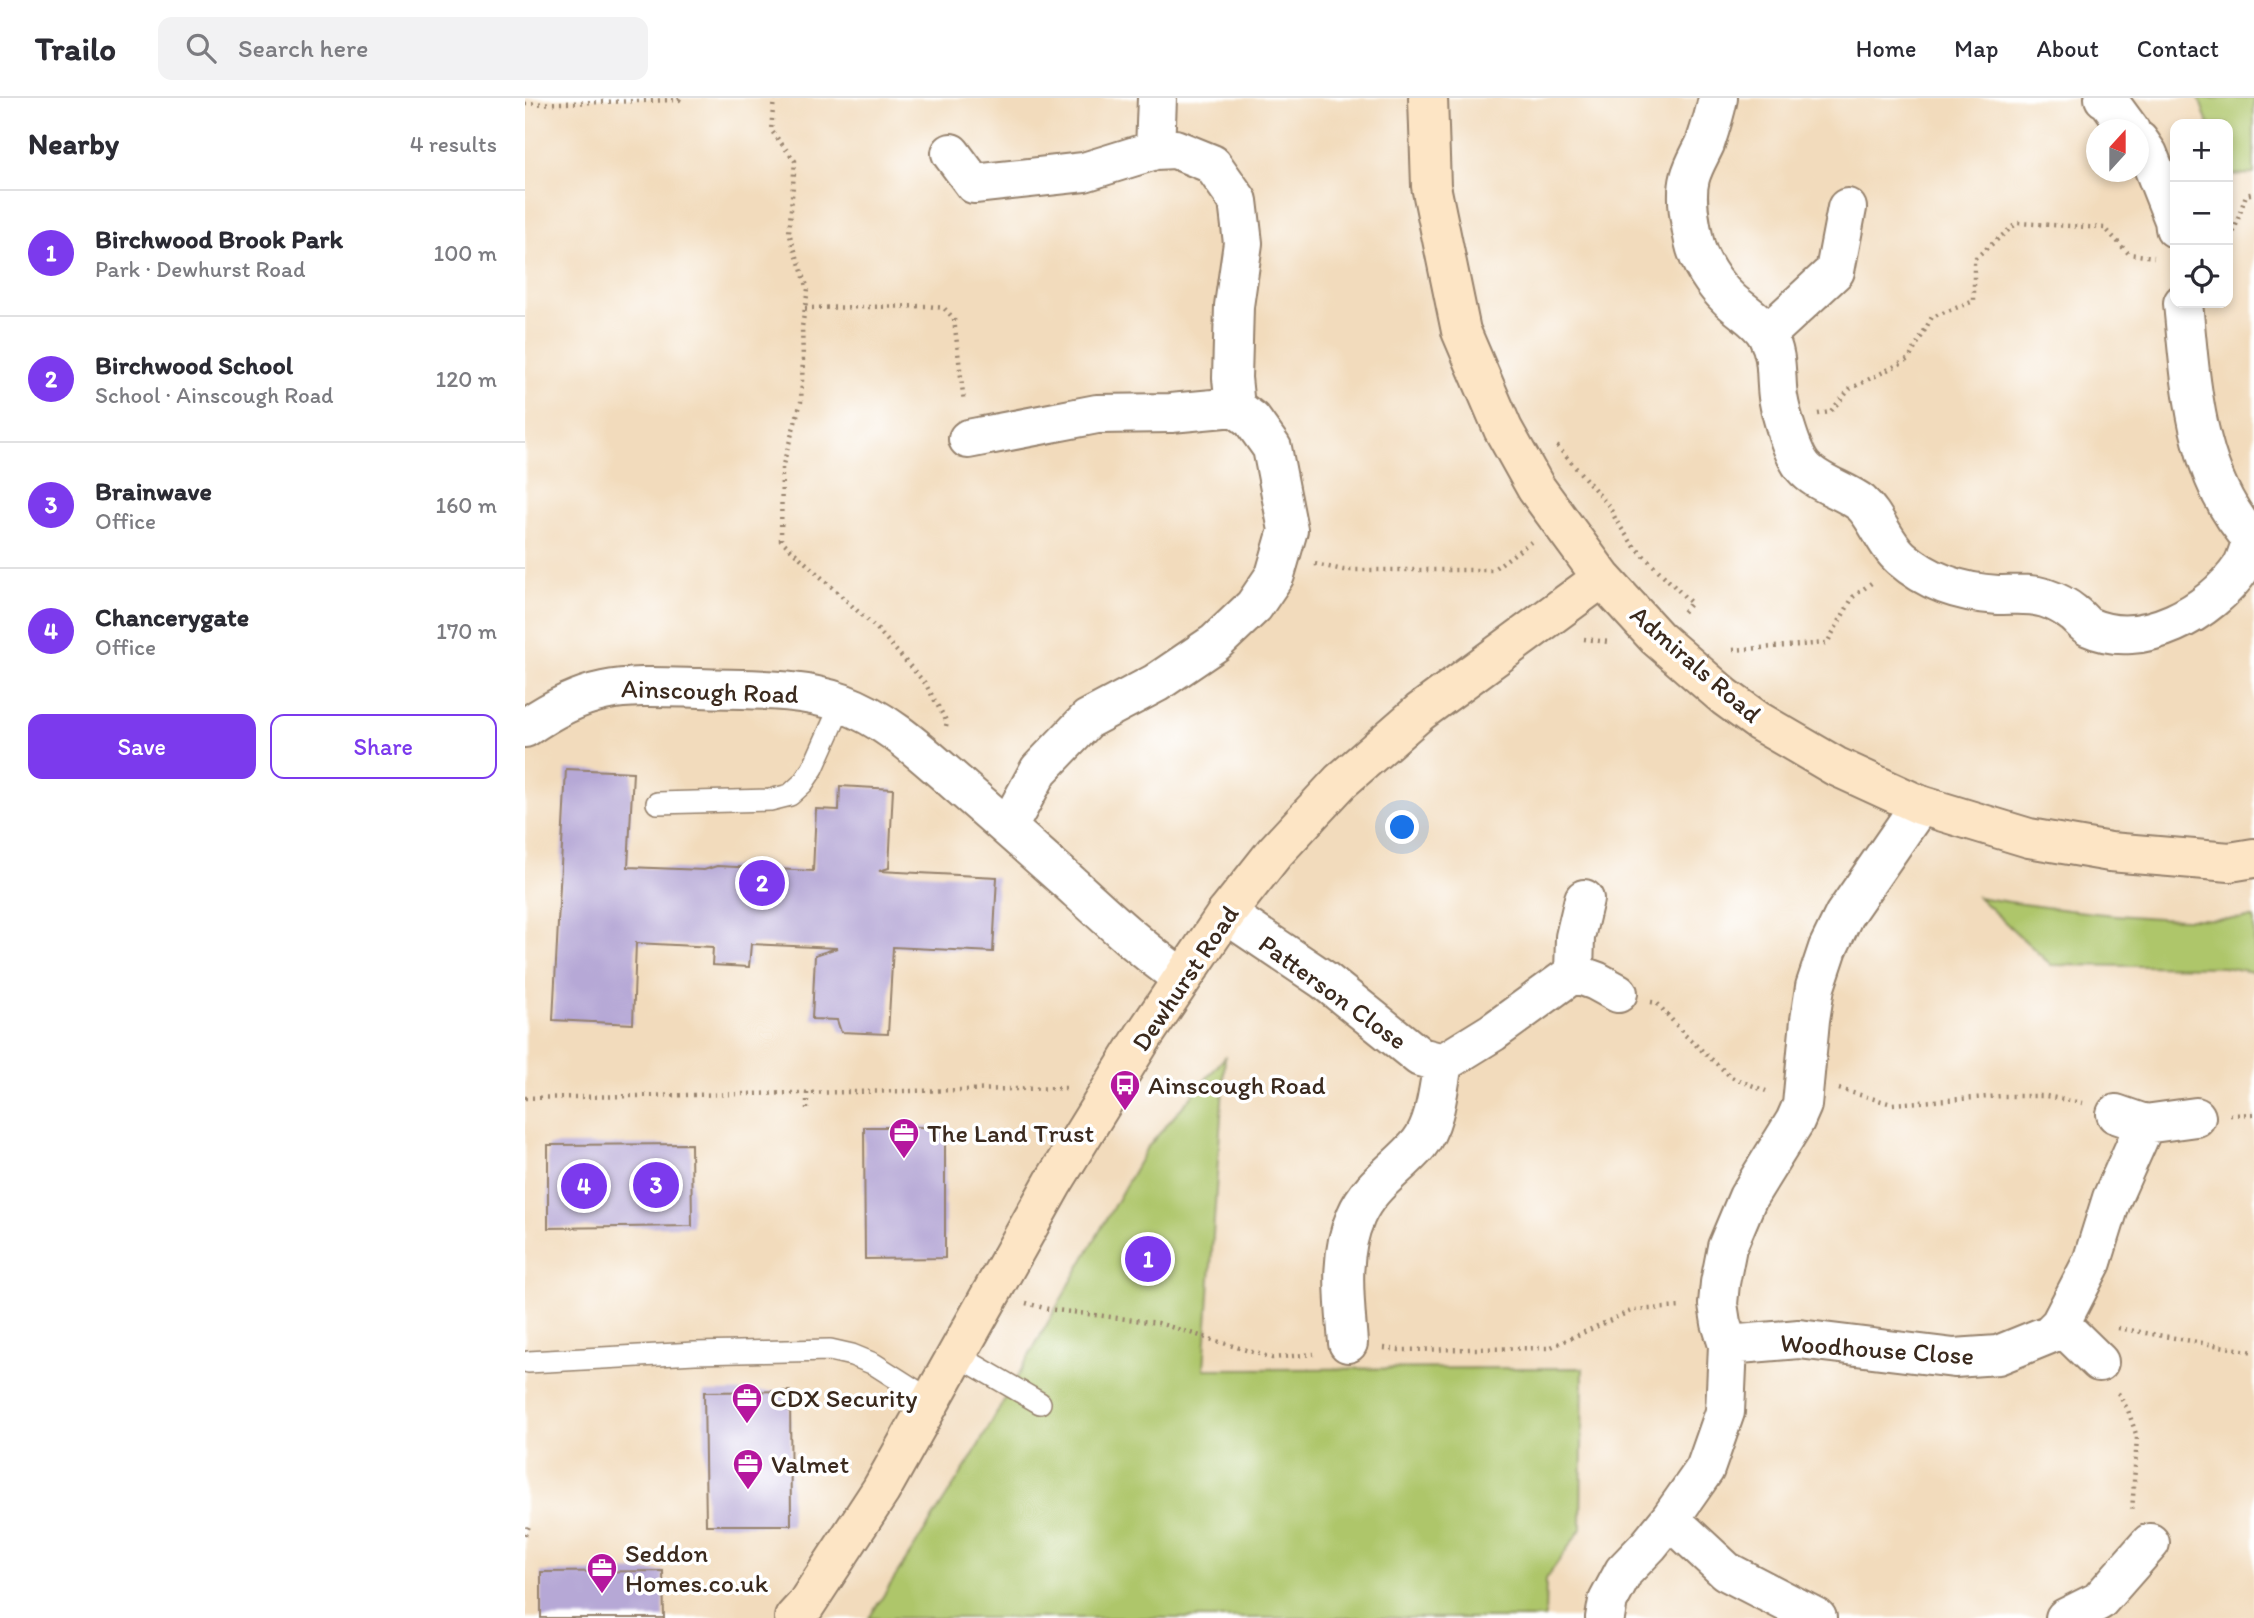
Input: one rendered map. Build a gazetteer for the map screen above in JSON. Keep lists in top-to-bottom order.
{
  "streets": {
    "street": [
      "Admirals Road",
      "Ainscough Road",
      "Dewhurst Road",
      "Patterson Close",
      "Woodhouse Close"
    ]
  },
  "crossings": [
    ["Admirals Road", "Dewhurst Road"],
    ["Ainscough Road", "Dewhurst Road"],
    ["Dewhurst Road", "Patterson Close"]
  ],
  "places": {
    "bus stop": ["Ainscough Road"],
    "office": [
      "The Land Trust",
      "CDX Security",
      "Valmet",
      "Seddon Homes.co.uk"
    ]
  },
  "north": "top",
  "page": {
    "header": "Trailo",
    "search": "Search here",
    "nav": [
      "Home",
      "Map",
      "About",
      "Contact"
    ],
    "heading": ["Nearby", "4 results"],
    "map_buttons": ["+", "−"],
    "list": [
      {
        "mark": "1",
        "name": "Birchwood Brook Park",
        "note": "Park · Dewhurst Road",
        "value": "100 m"
      },
      {
        "mark": "2",
        "name": "Birchwood School",
        "note": "School · Ainscough Road",
        "value": "120 m"
      },
      {
        "mark": "3",
        "name": "Brainwave",
        "note": "Office",
        "value": "160 m"
      },
      {
        "mark": "4",
        "name": "Chancerygate",
        "note": "Office",
        "value": "170 m"
      }
    ],
    "buttons": ["Save", "Share"],
    "pins": [
      "2",
      "3",
      "4",
      "1"
    ]
  }
}
